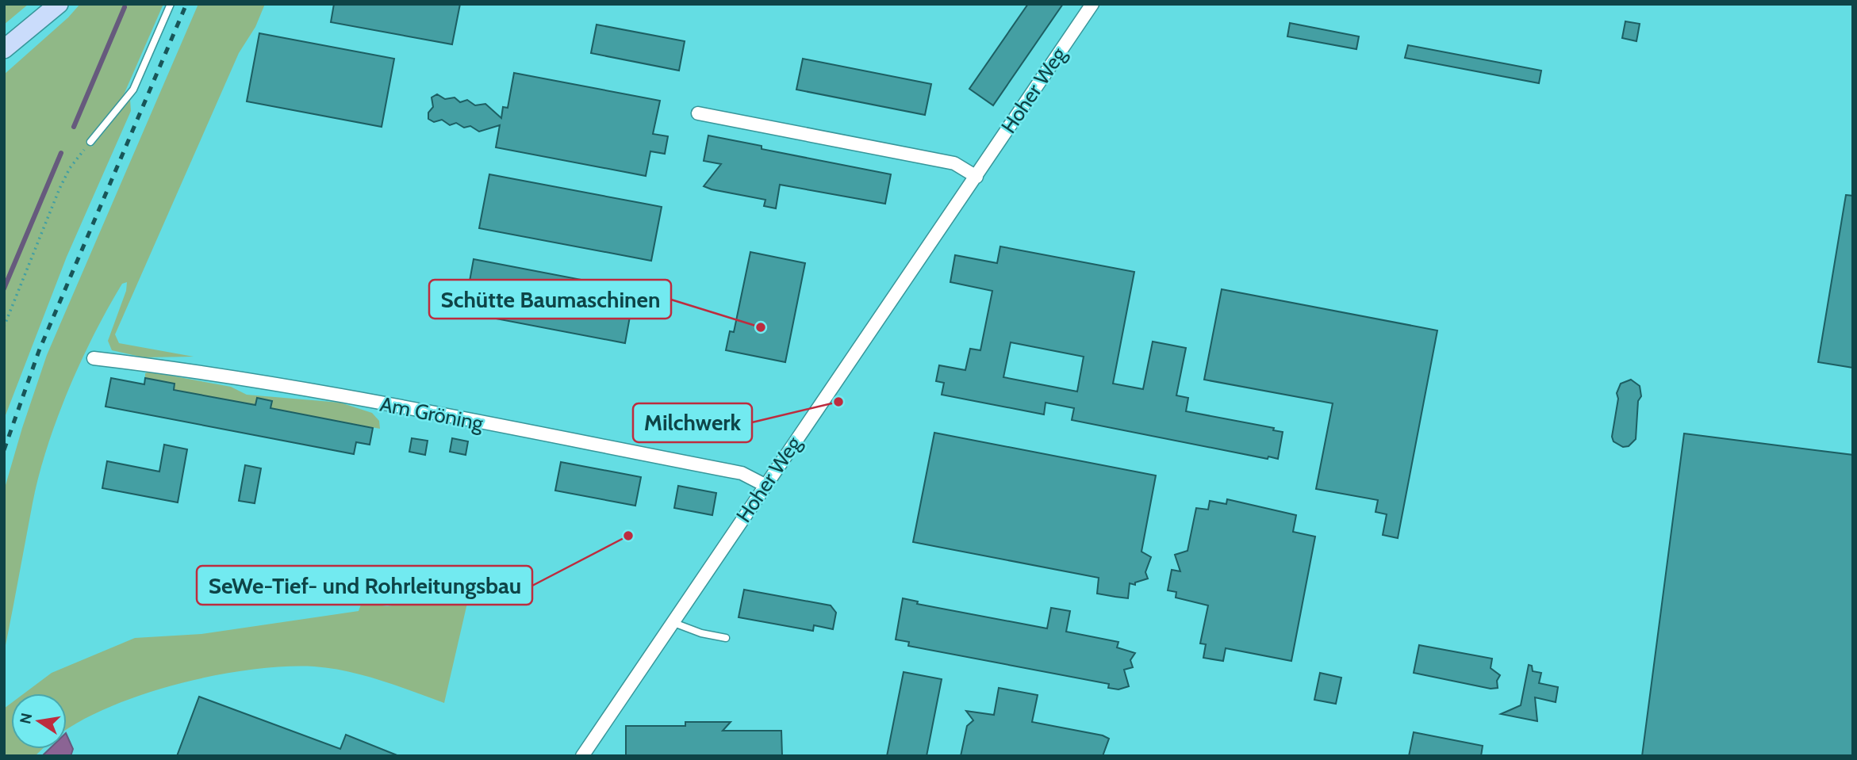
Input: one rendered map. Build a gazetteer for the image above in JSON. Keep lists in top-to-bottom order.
{
  "streets": {
    "street": ["Hoher Weg", "Am Gröning"]
  },
  "crossings": [
    ["Hoher Weg", "Am Gröning"]
  ],
  "places": ["Schütte Baumaschinen", "Milchwerk", "SeWe-Tief- und Rohrleitungsbau"],
  "north": "left"
}
